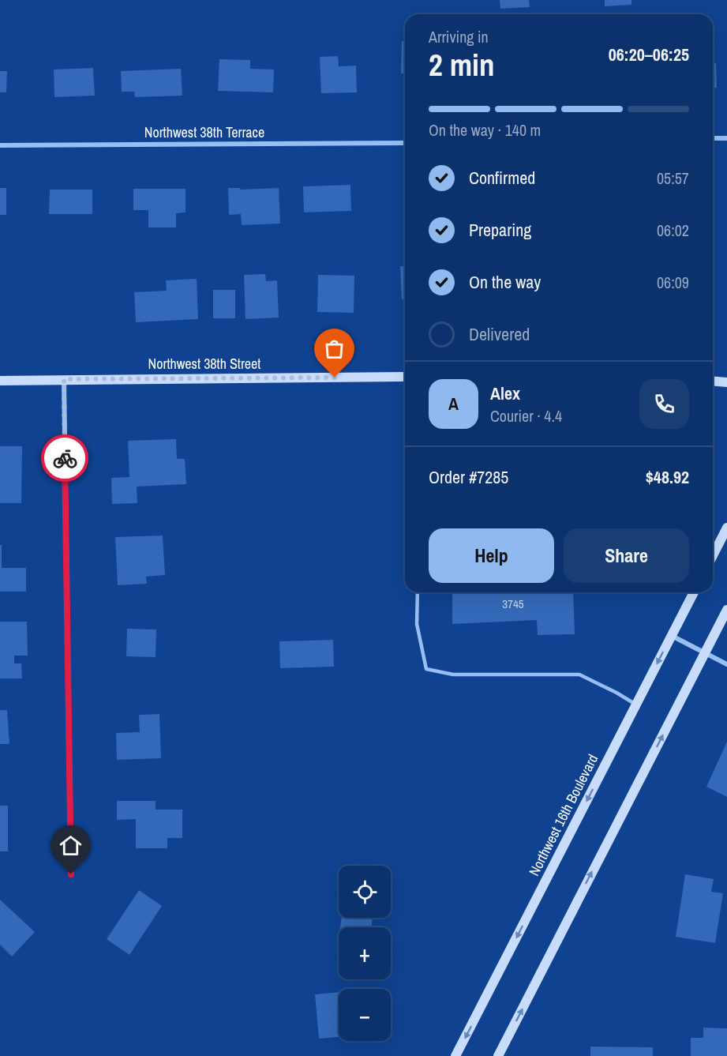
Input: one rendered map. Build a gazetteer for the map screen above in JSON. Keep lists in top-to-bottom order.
{
  "streets": {
    "main road": ["Northwest 38th Street", "Northwest 16th Boulevard"],
    "street": ["Northwest 38th Terrace"]
  },
  "house_numbers": ["3745"],
  "page": {
    "heading": ["2 min", "Arriving in", "06:20–06:25"],
    "panel": [
      "Alex",
      "Courier · 4.4",
      "Order #7285",
      "$48.92"
    ],
    "bar": "On the way · 140 m",
    "list": [
      ["Confirmed", "05:57"],
      ["Preparing", "06:02"],
      ["On the way", "06:09"],
      "Delivered"
    ],
    "round": "A",
    "buttons": ["Help", "Share"],
    "map_buttons": ["+", "−"]
  }
}
